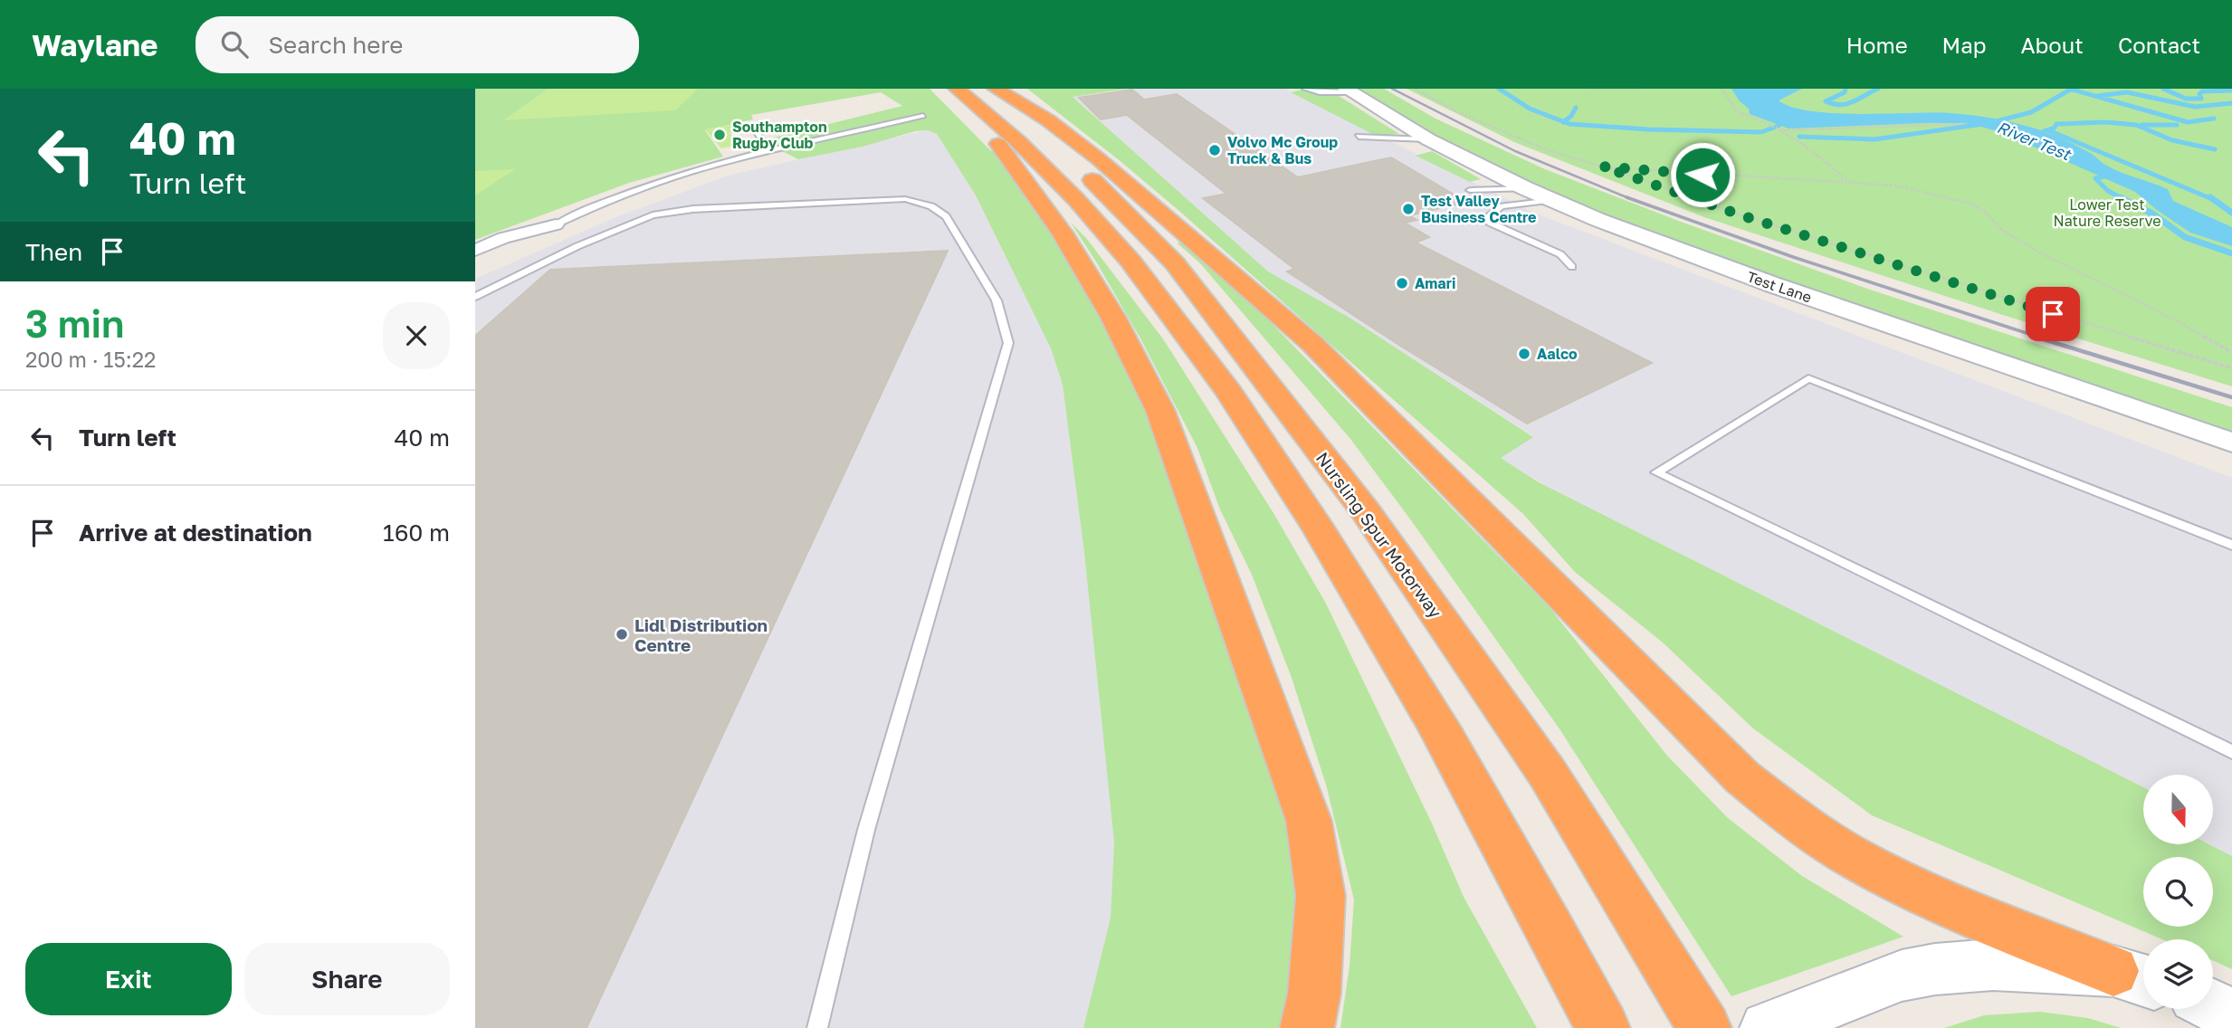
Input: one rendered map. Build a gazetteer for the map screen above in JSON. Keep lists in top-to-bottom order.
{
  "streets": {
    "highway": ["Nursling Spur Motorway"],
    "street": ["Test Lane"]
  },
  "water": ["River Test"],
  "parks": ["Lower Test Nature Reserve"],
  "places": [
    "Southampton Rugby Club",
    "Volvo Mc Group Truck & Bus",
    "Test Valley Business Centre",
    "Amari",
    "Aalco",
    "Lidl Distribution Centre"
  ],
  "north": "bottom",
  "page": {
    "header": "Waylane",
    "search": "Search here",
    "nav": [
      "Home",
      "Map",
      "About",
      "Contact"
    ],
    "turn": ["40 m", "Turn left"],
    "then": "Then",
    "heading": ["3 min", "200 m · 15:22"],
    "list": [
      {
        "name": "Turn left",
        "value": "40 m"
      },
      {
        "name": "Arrive at destination",
        "value": "160 m"
      }
    ],
    "buttons": ["Exit", "Share"]
  }
}
